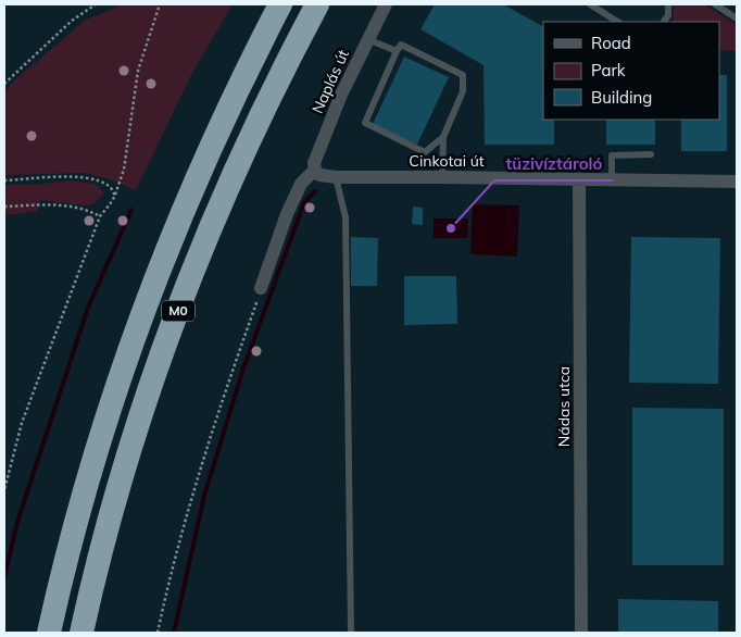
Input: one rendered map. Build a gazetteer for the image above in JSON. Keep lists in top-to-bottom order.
{
  "streets": {
    "highway": ["M0"],
    "street": ["Naplás út", "Cinkotai út", "Nádas utca"]
  },
  "crossings": [
    ["Naplás út", "Cinkotai út"],
    ["Cinkotai út", "Nádas utca"]
  ],
  "places": ["tüzivíztároló"],
  "legend": ["Road", "Park", "Building"]
}
